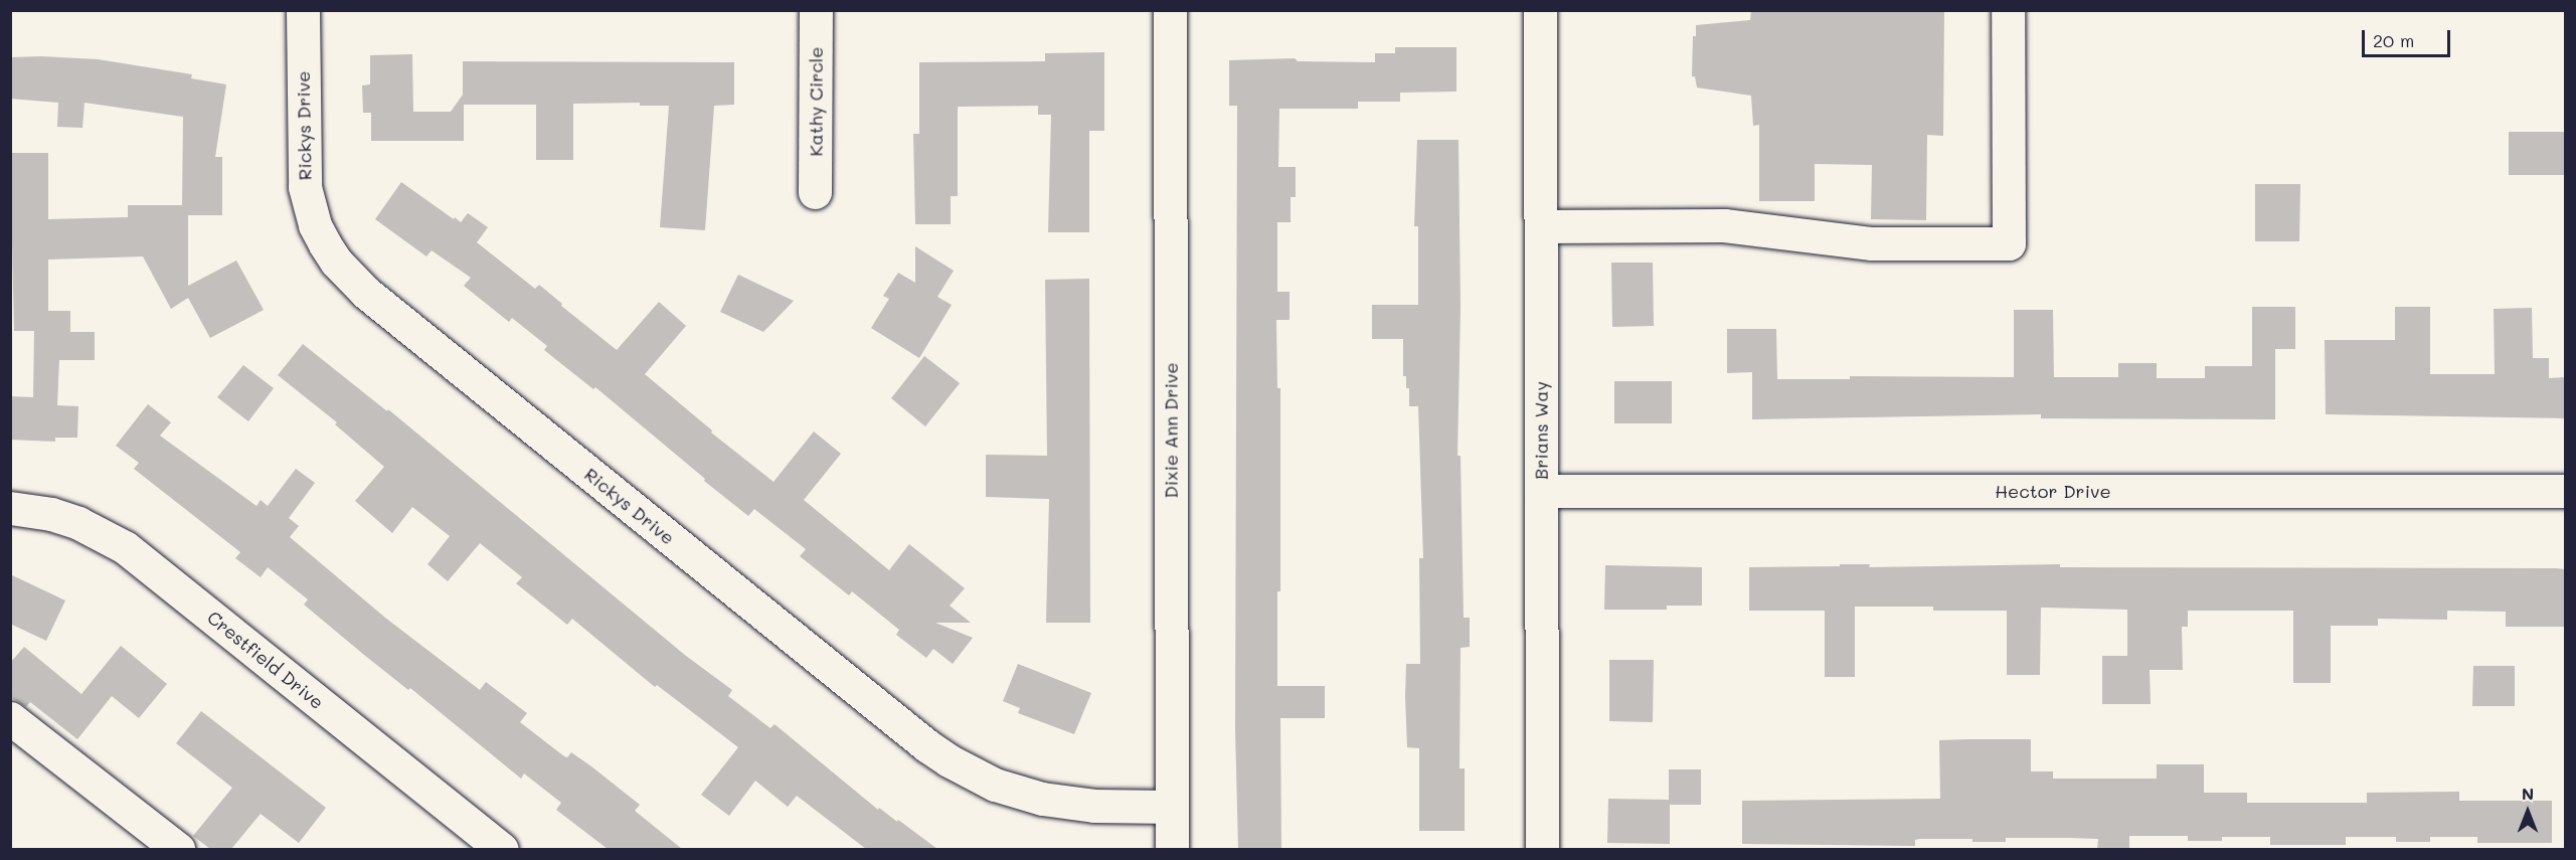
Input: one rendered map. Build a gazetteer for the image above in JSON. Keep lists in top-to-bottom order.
{
  "streets": {
    "street": [
      "Kathy Circle",
      "Rickys Drive",
      "Dixie Ann Drive",
      "Brians Way",
      "Hector Drive",
      "Crestfield Drive"
    ]
  },
  "crossings": [
    ["Rickys Drive", "Dixie Ann Drive"],
    ["Brians Way", "Hector Drive"]
  ],
  "scale_bar": "20 m",
  "north": "top"
}
